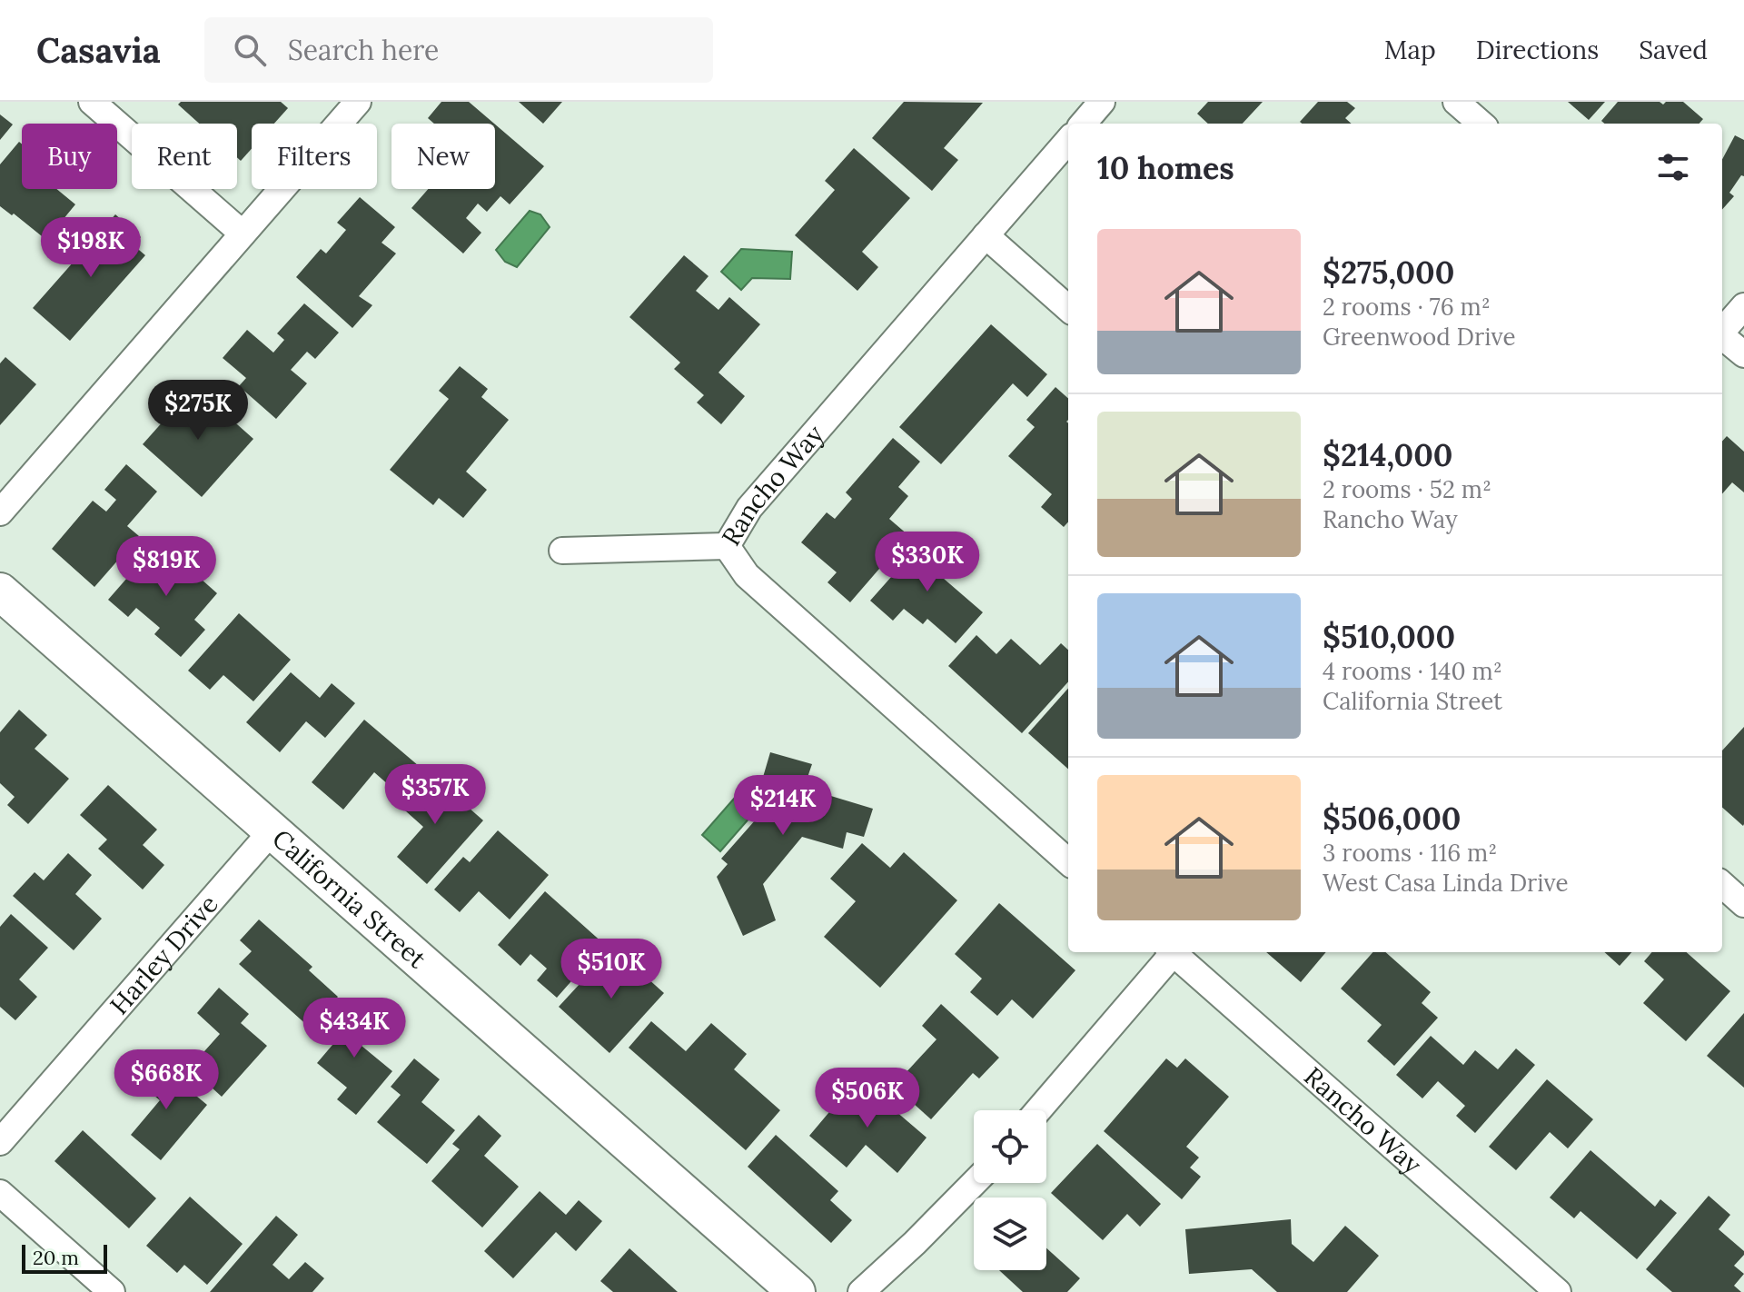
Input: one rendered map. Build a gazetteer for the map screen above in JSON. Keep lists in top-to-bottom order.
{
  "streets": {
    "street": ["Rancho Way", "California Street", "Harley Drive"]
  },
  "crossings": [
    ["California Street", "Harley Drive"]
  ],
  "scale_bar": "20 m",
  "page": {
    "header": "Casavia",
    "search": "Search here",
    "nav": ["Map", "Directions", "Saved"],
    "chip": [
      "Buy",
      "Rent",
      "Filters",
      "New"
    ],
    "heading": "10 homes",
    "list": [
      {
        "name": "$275,000",
        "note": "2 rooms · 76 m² · Greenwood Drive"
      },
      {
        "name": "$214,000",
        "note": "2 rooms · 52 m² · Rancho Way"
      },
      {
        "name": "$510,000",
        "note": "4 rooms · 140 m² · California Street"
      },
      {
        "name": "$506,000",
        "note": "3 rooms · 116 m² · West Casa Linda Drive"
      }
    ],
    "price": [
      "$198K",
      "$275K",
      "$330K",
      "$819K",
      "$357K",
      "$214K",
      "$510K",
      "$434K",
      "$668K",
      "$506K"
    ],
    "scale": "20 m"
  }
}
